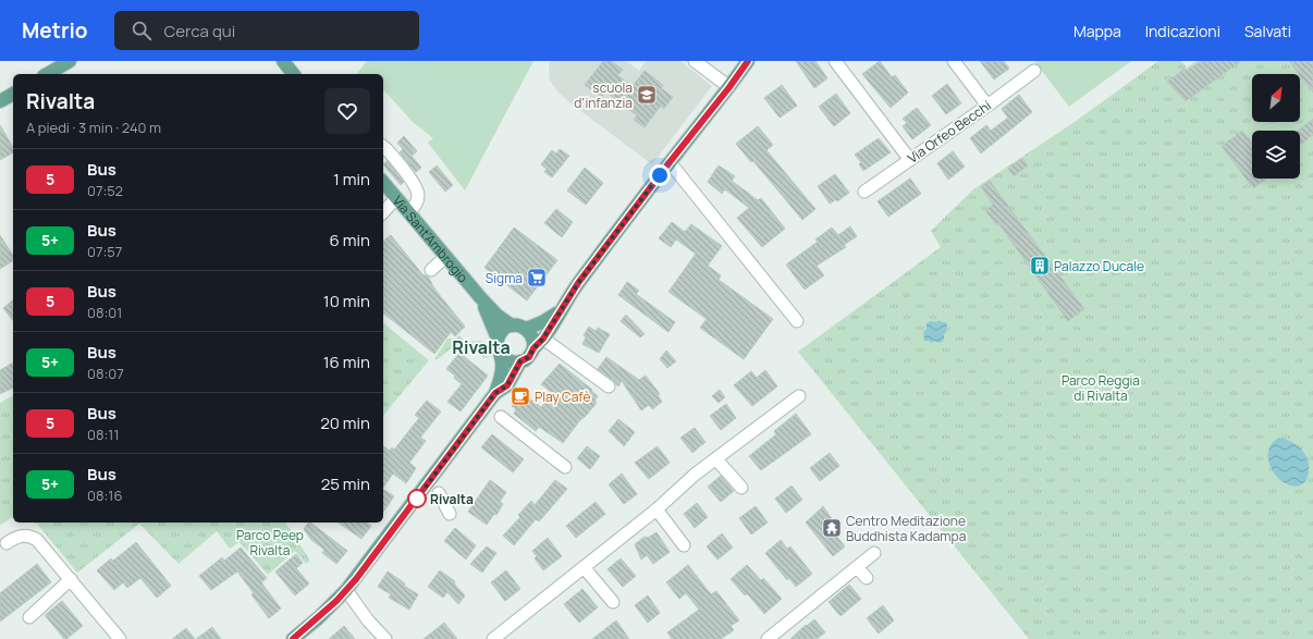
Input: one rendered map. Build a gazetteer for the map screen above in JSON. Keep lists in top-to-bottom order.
{
  "streets": {
    "main road": ["Via Sant'Ambrogio"],
    "street": ["Via Orfeo Becchi"]
  },
  "districts": ["Rivalta"],
  "parks": ["Parco Reggia di Rivalta", "Parco Peep Rivalta"],
  "places": {
    "school or university": ["scuola d'infanzia"],
    "building": ["Palazzo Ducale"],
    "supermarket": ["Sigma"],
    "cafe": ["Play Cafè"],
    "other": ["Rivalta"],
    "temple": ["Centro Meditazione Buddhista Kadampa"]
  },
  "lines": ["bus line 5"],
  "north": "top right",
  "page": {
    "header": "Metrio",
    "search": "Cerca qui",
    "nav": ["Mappa", "Indicazioni", "Salvati"],
    "heading": ["Rivalta", "A piedi · 3 min · 240 m"],
    "list": [
      {
        "mark": "5",
        "name": "Bus",
        "note": "07:52",
        "value": "1 min"
      },
      {
        "mark": "5+",
        "name": "Bus",
        "note": "07:57",
        "value": "6 min"
      },
      {
        "mark": "5",
        "name": "Bus",
        "note": "08:01",
        "value": "10 min"
      },
      {
        "mark": "5+",
        "name": "Bus",
        "note": "08:07",
        "value": "16 min"
      },
      {
        "mark": "5",
        "name": "Bus",
        "note": "08:11",
        "value": "20 min"
      },
      {
        "mark": "5+",
        "name": "Bus",
        "note": "08:16",
        "value": "25 min"
      }
    ]
  }
}
